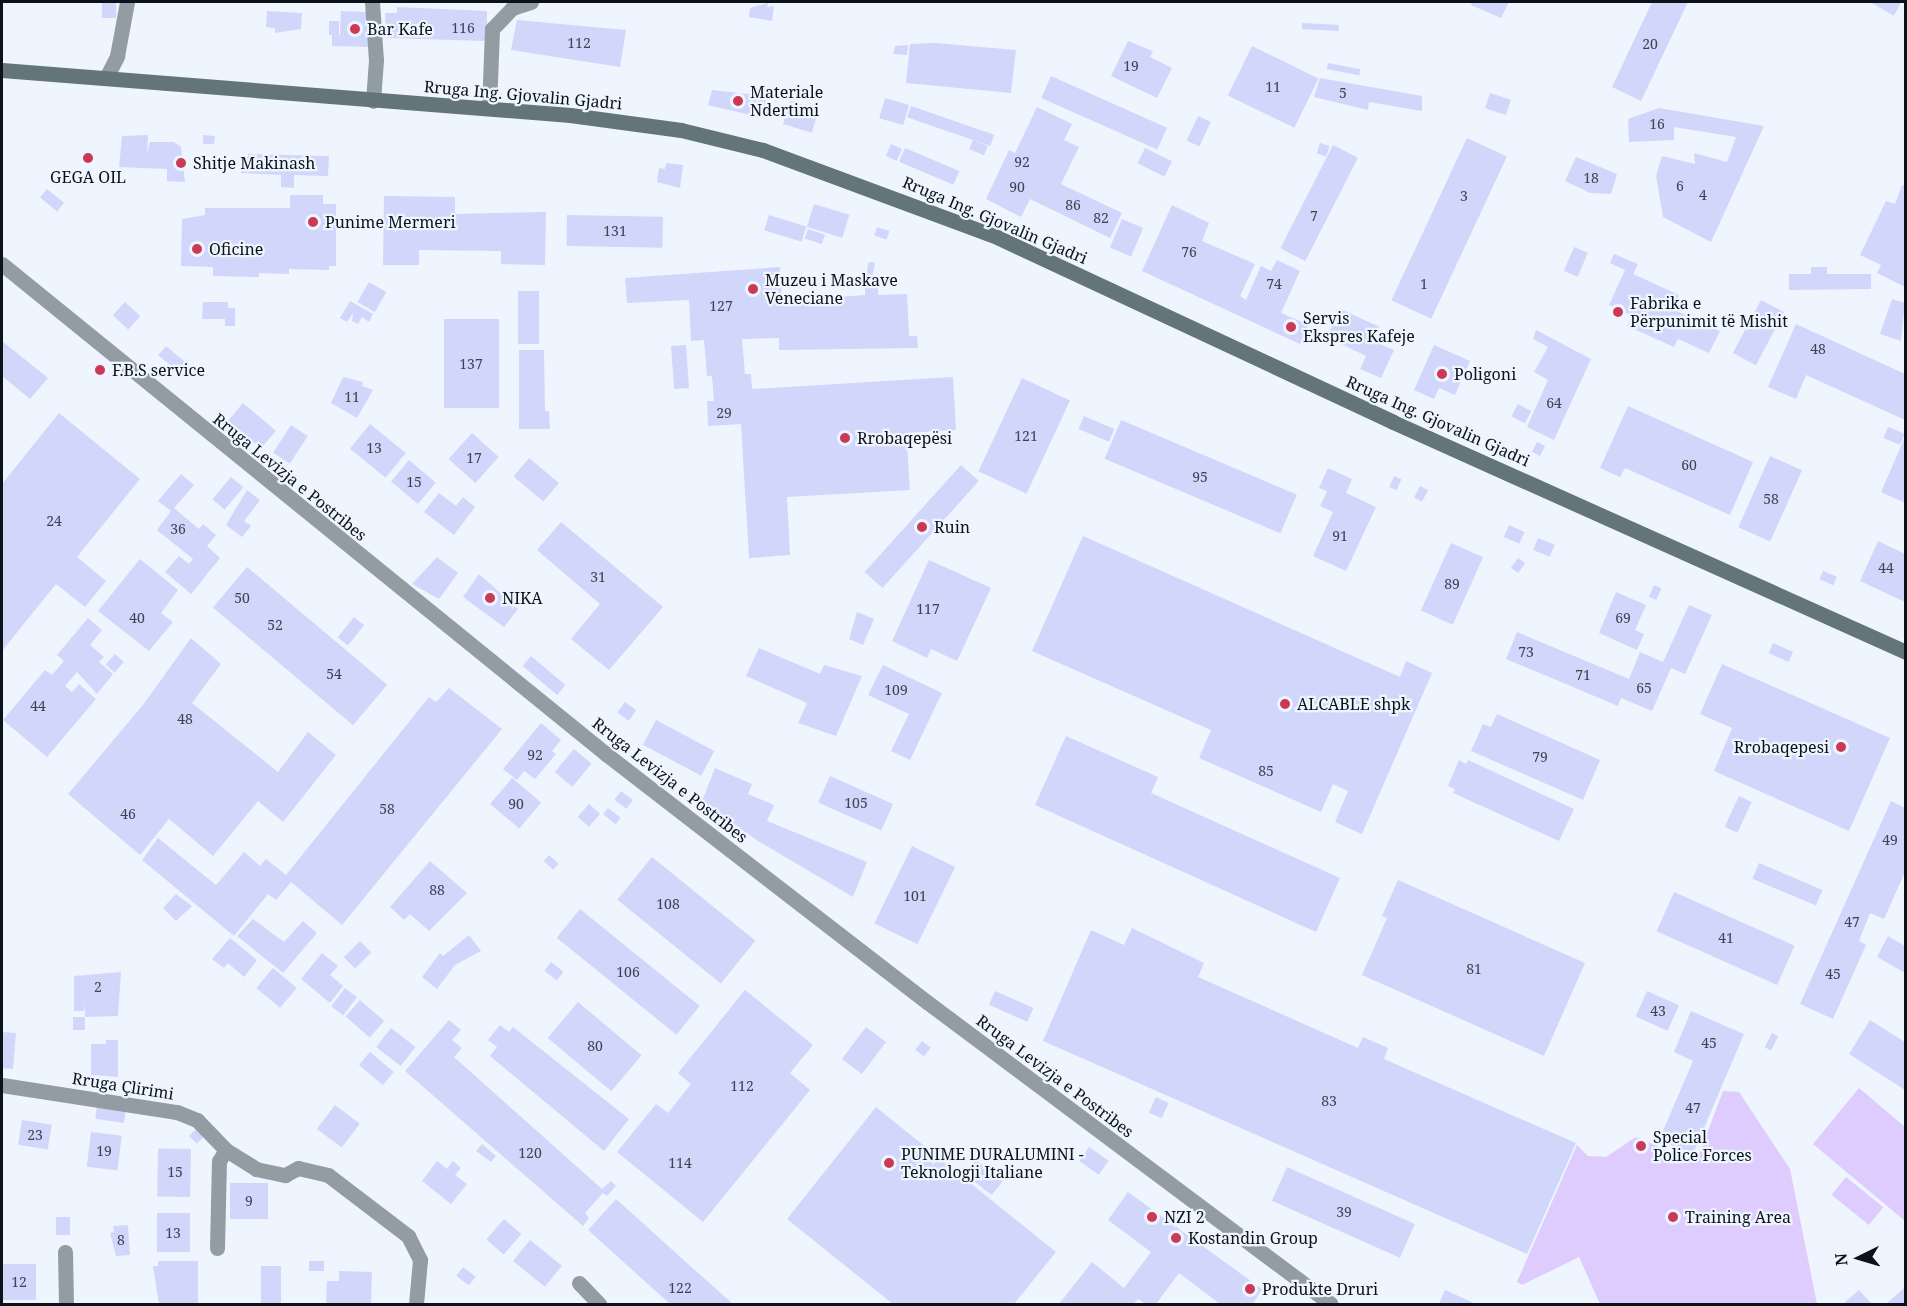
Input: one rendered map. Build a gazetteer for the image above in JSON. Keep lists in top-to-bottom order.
{
  "streets": {
    "main road": ["Rruga Ing. Gjovalin Gjadri"],
    "street": ["Rruga Levizja e Postribes", "Rruga Çlirimi"]
  },
  "places": [
    "Bar Kafe",
    "Materiale Ndertimi",
    "GEGA OIL",
    "Shitje Makinash",
    "Punime Mermeri",
    "Oficine",
    "Muzeu i Maskave Veneciane",
    "Fabrika e Përpunimit të Mishit",
    "Servis Ekspres Kafeje",
    "F.B.S service",
    "Poligoni",
    "Rrobaqepësi",
    "Ruin",
    "NIKA",
    "ALCABLE shpk",
    "Rrobaqepesi",
    "Special Police Forces",
    "PUNIME DURALUMINI - Teknologji Italiane",
    "NZI 2",
    "Training Area",
    "Kostandin Group",
    "Produkte Druri"
  ],
  "house_numbers": [
    "116",
    "112",
    "20",
    "19",
    "11",
    "5",
    "16",
    "92",
    "18",
    "6",
    "90",
    "4",
    "3",
    "86",
    "7",
    "82",
    "131",
    "76",
    "74",
    "1",
    "127",
    "48",
    "137",
    "11",
    "64",
    "29",
    "121",
    "13",
    "17",
    "60",
    "95",
    "15",
    "58",
    "24",
    "36",
    "91",
    "44",
    "31",
    "89",
    "50",
    "117",
    "40",
    "69",
    "52",
    "73",
    "54",
    "71",
    "65",
    "109",
    "44",
    "48",
    "92",
    "79",
    "85",
    "105",
    "90",
    "58",
    "46",
    "49",
    "88",
    "101",
    "108",
    "47",
    "41",
    "81",
    "106",
    "45",
    "2",
    "43",
    "45",
    "80",
    "112",
    "83",
    "47",
    "23",
    "19",
    "120",
    "114",
    "15",
    "9",
    "39",
    "13",
    "8",
    "12",
    "122"
  ],
  "north": "left"
}
